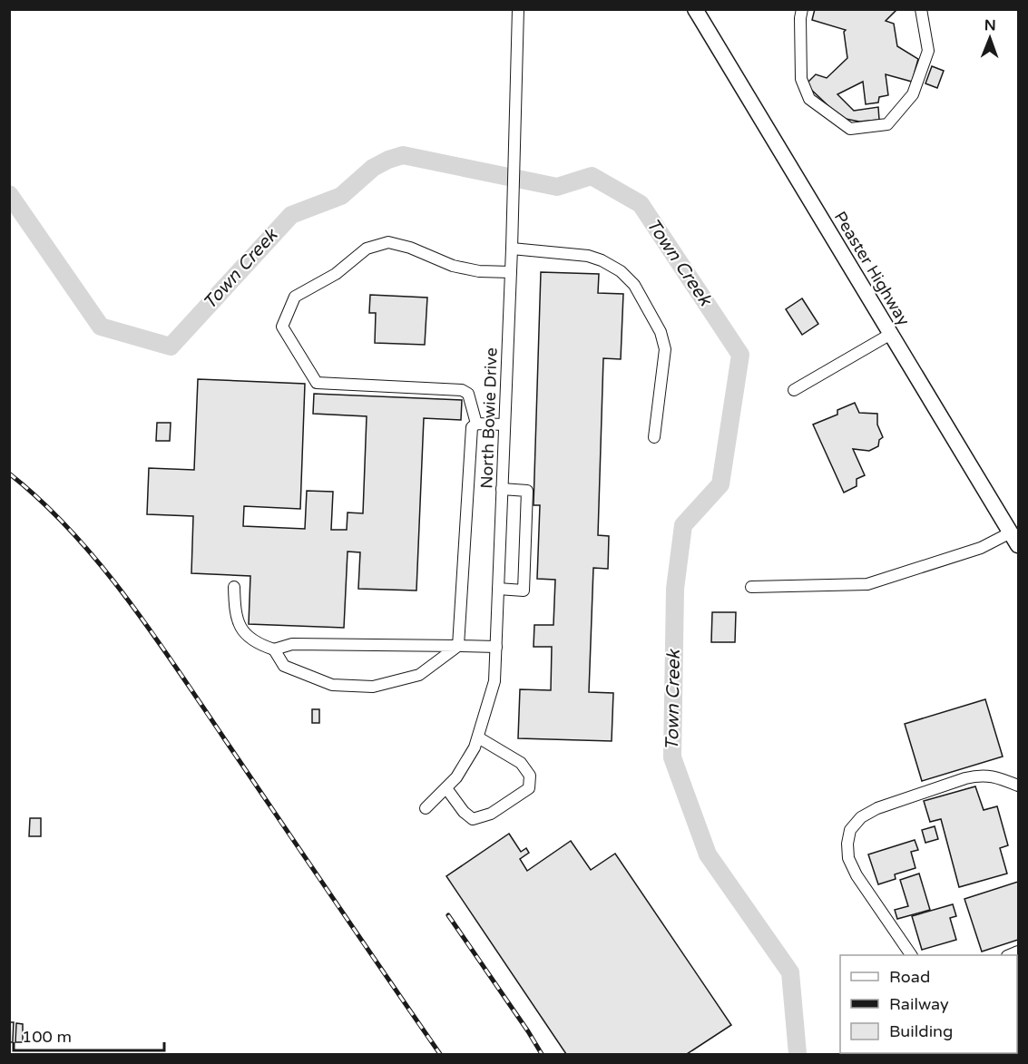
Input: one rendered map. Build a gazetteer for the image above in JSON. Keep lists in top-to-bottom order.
{
  "streets": {
    "main road": ["Peaster Highway"],
    "street": ["North Bowie Drive"]
  },
  "water": ["Town Creek"],
  "legend": ["Road", "Railway", "Building"],
  "scale_bar": "100 m",
  "north": "top"
}
